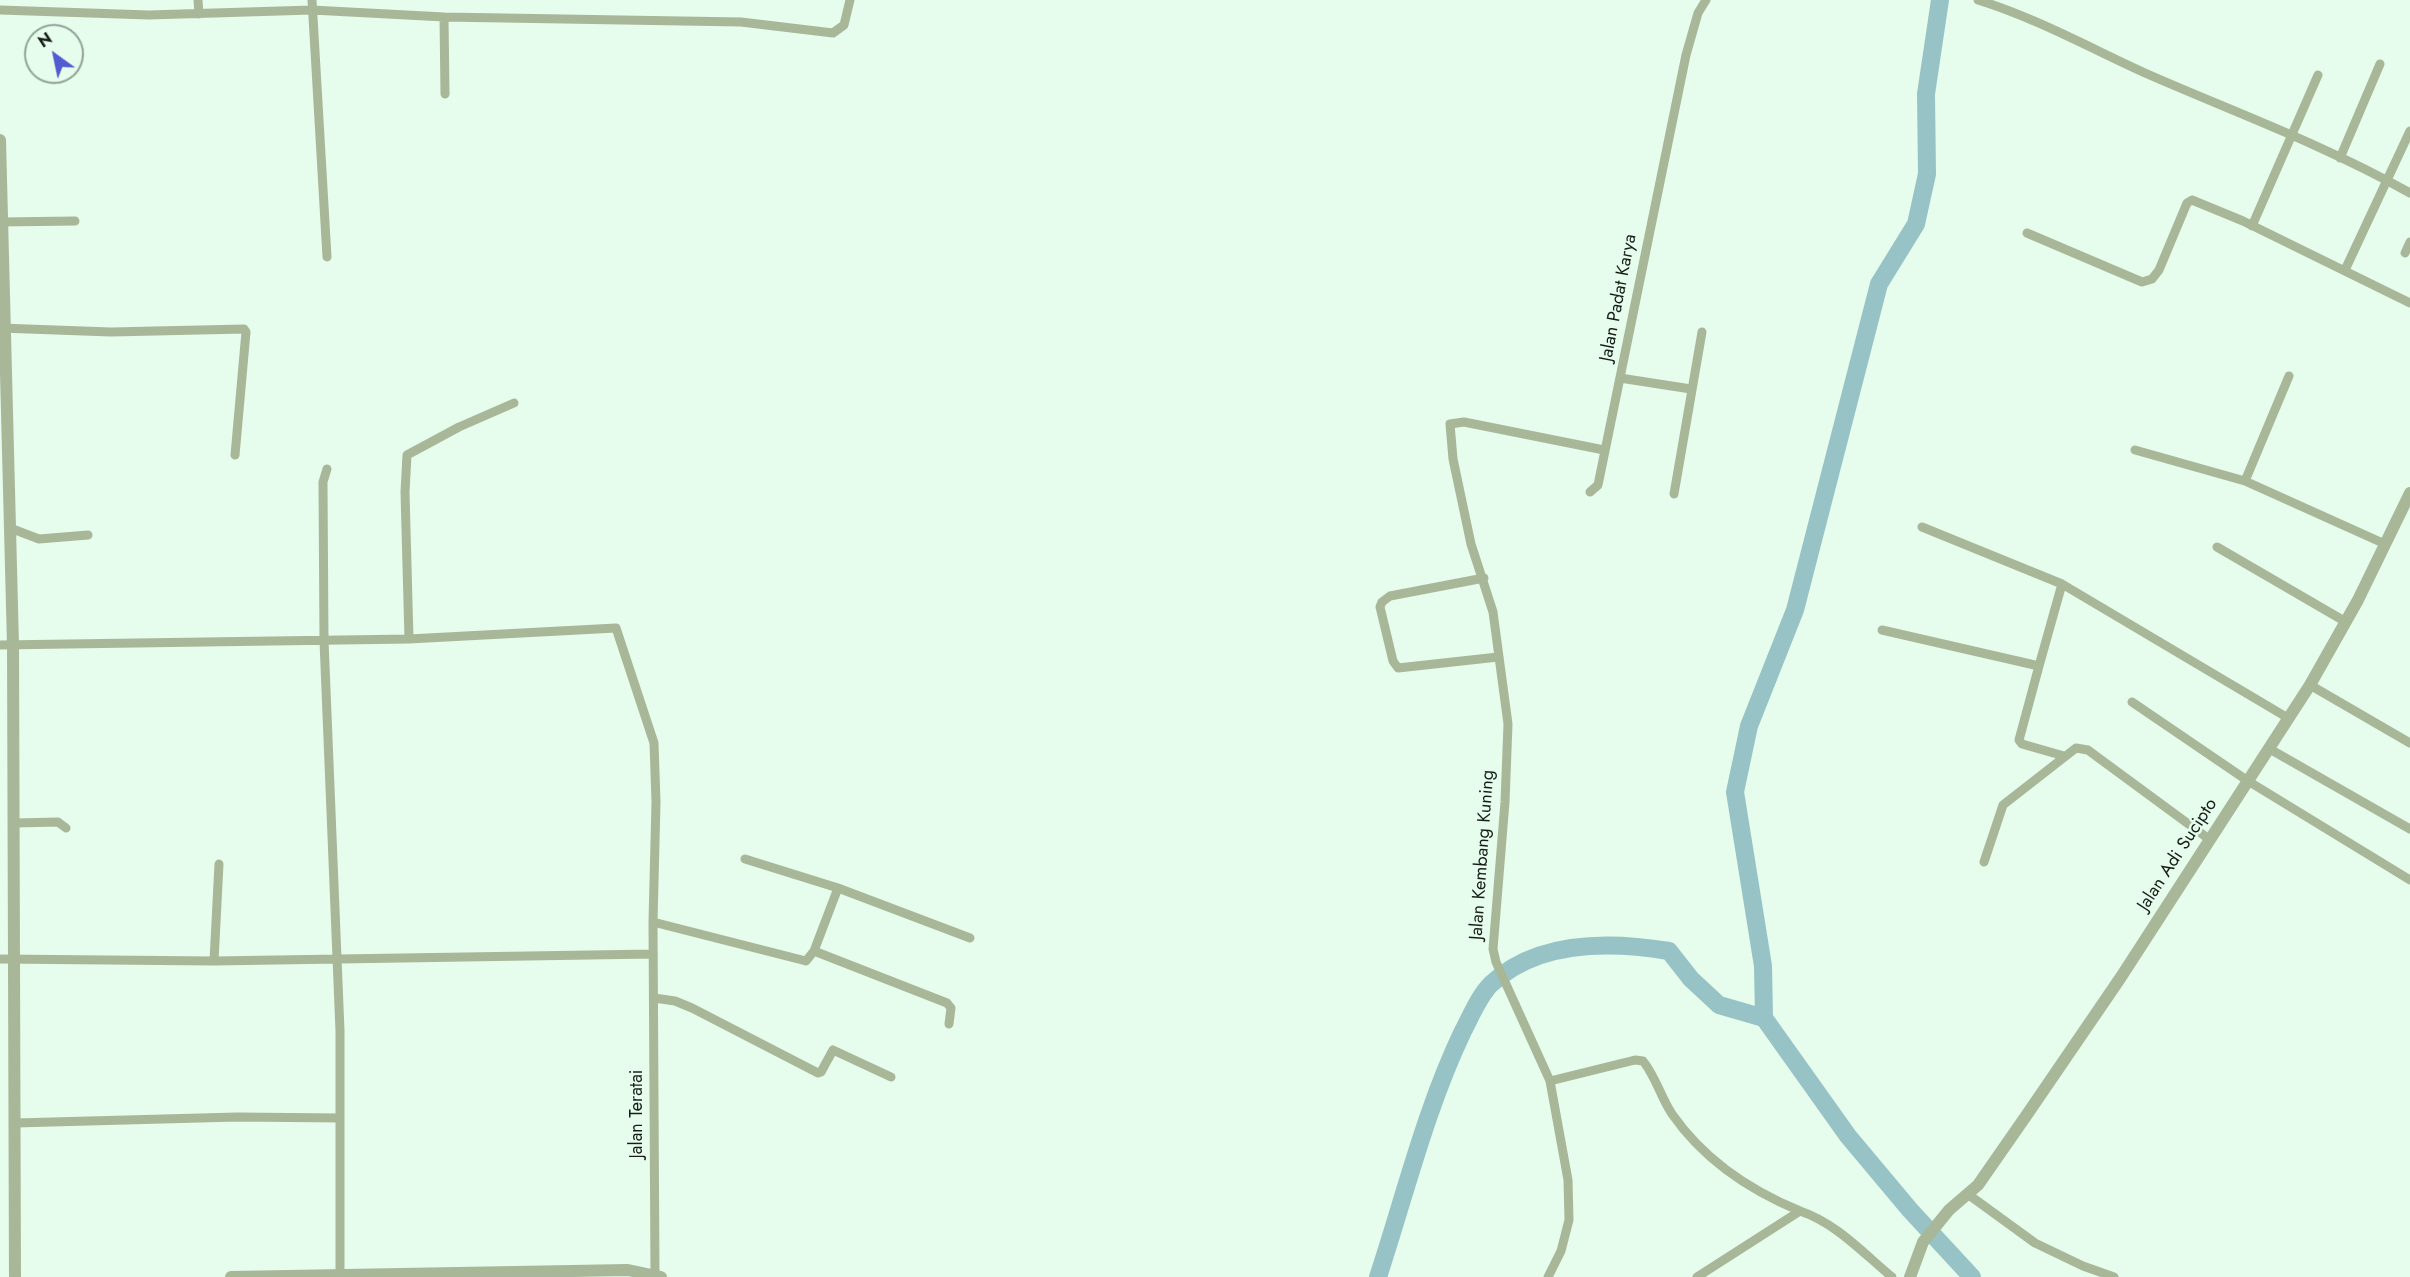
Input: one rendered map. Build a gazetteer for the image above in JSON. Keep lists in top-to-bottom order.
{
  "streets": {
    "street": [
      "Jalan Padat Karya",
      "Jalan Kembang Kuning",
      "Jalan Adi Sucipto",
      "Jalan Teratai"
    ]
  },
  "crossings": [
    ["Jalan Padat Karya", "Jalan Kembang Kuning"]
  ],
  "north": "top left"
}
